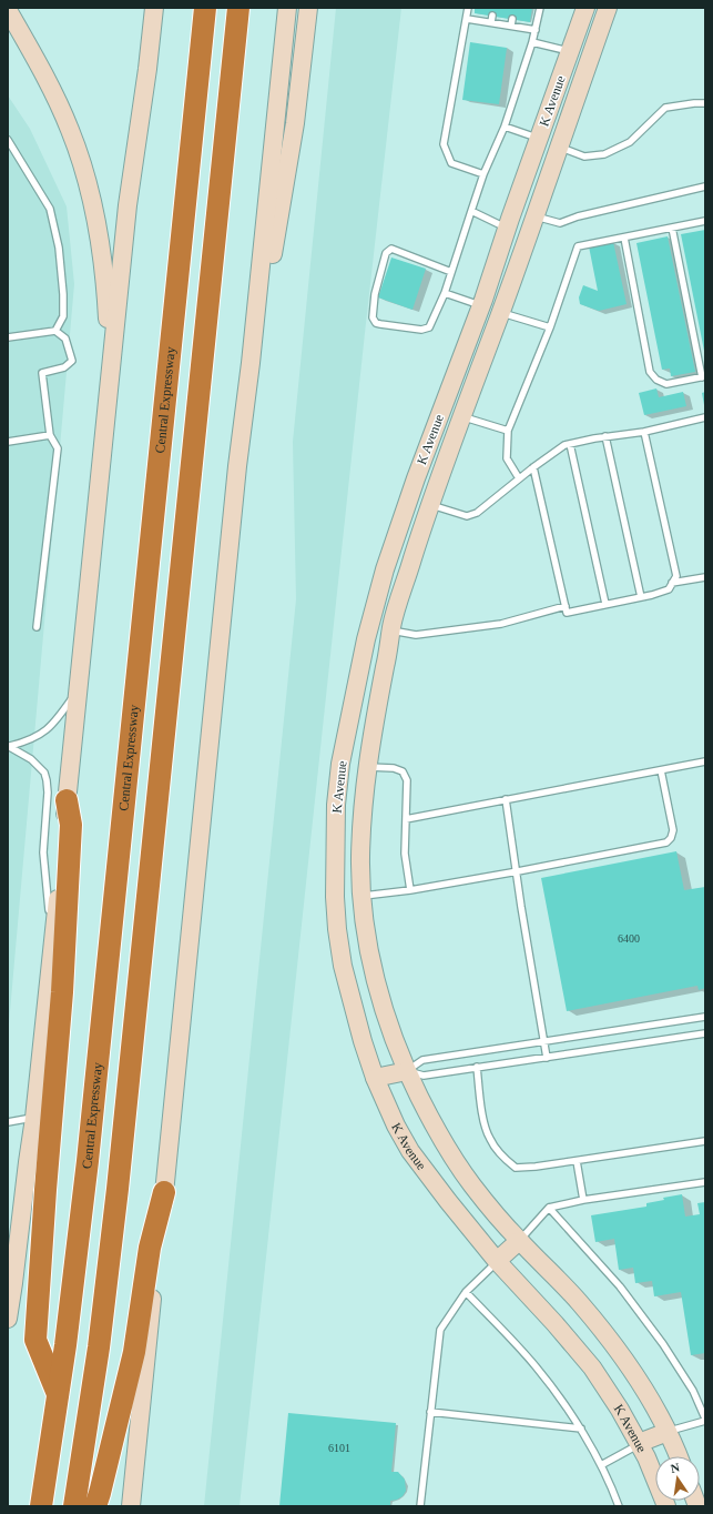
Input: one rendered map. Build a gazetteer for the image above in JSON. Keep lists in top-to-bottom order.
{
  "streets": {
    "highway": ["Central Expressway"],
    "main road": ["K Avenue"]
  },
  "house_numbers": ["6400", "6101"],
  "north": "top"
}
